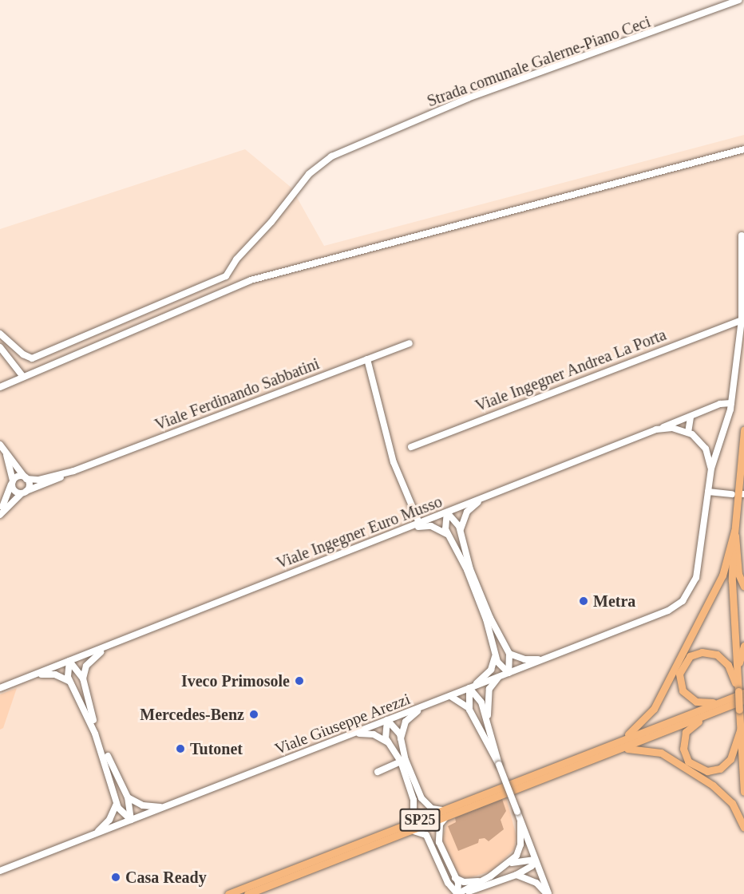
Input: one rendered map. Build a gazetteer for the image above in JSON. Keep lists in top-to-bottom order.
{
  "streets": {
    "main road": ["SP25"],
    "street": [
      "Strada comunale Galerne-Piano Ceci",
      "Viale Ingegner Andrea La Porta",
      "Viale Ferdinando Sabbatini",
      "Viale Ingegner Euro Musso",
      "Viale Giuseppe Arezzi"
    ]
  },
  "places": [
    "Metra",
    "Iveco Primosole",
    "Mercedes-Benz",
    "Tutonet",
    "Casa Ready"
  ]
}
